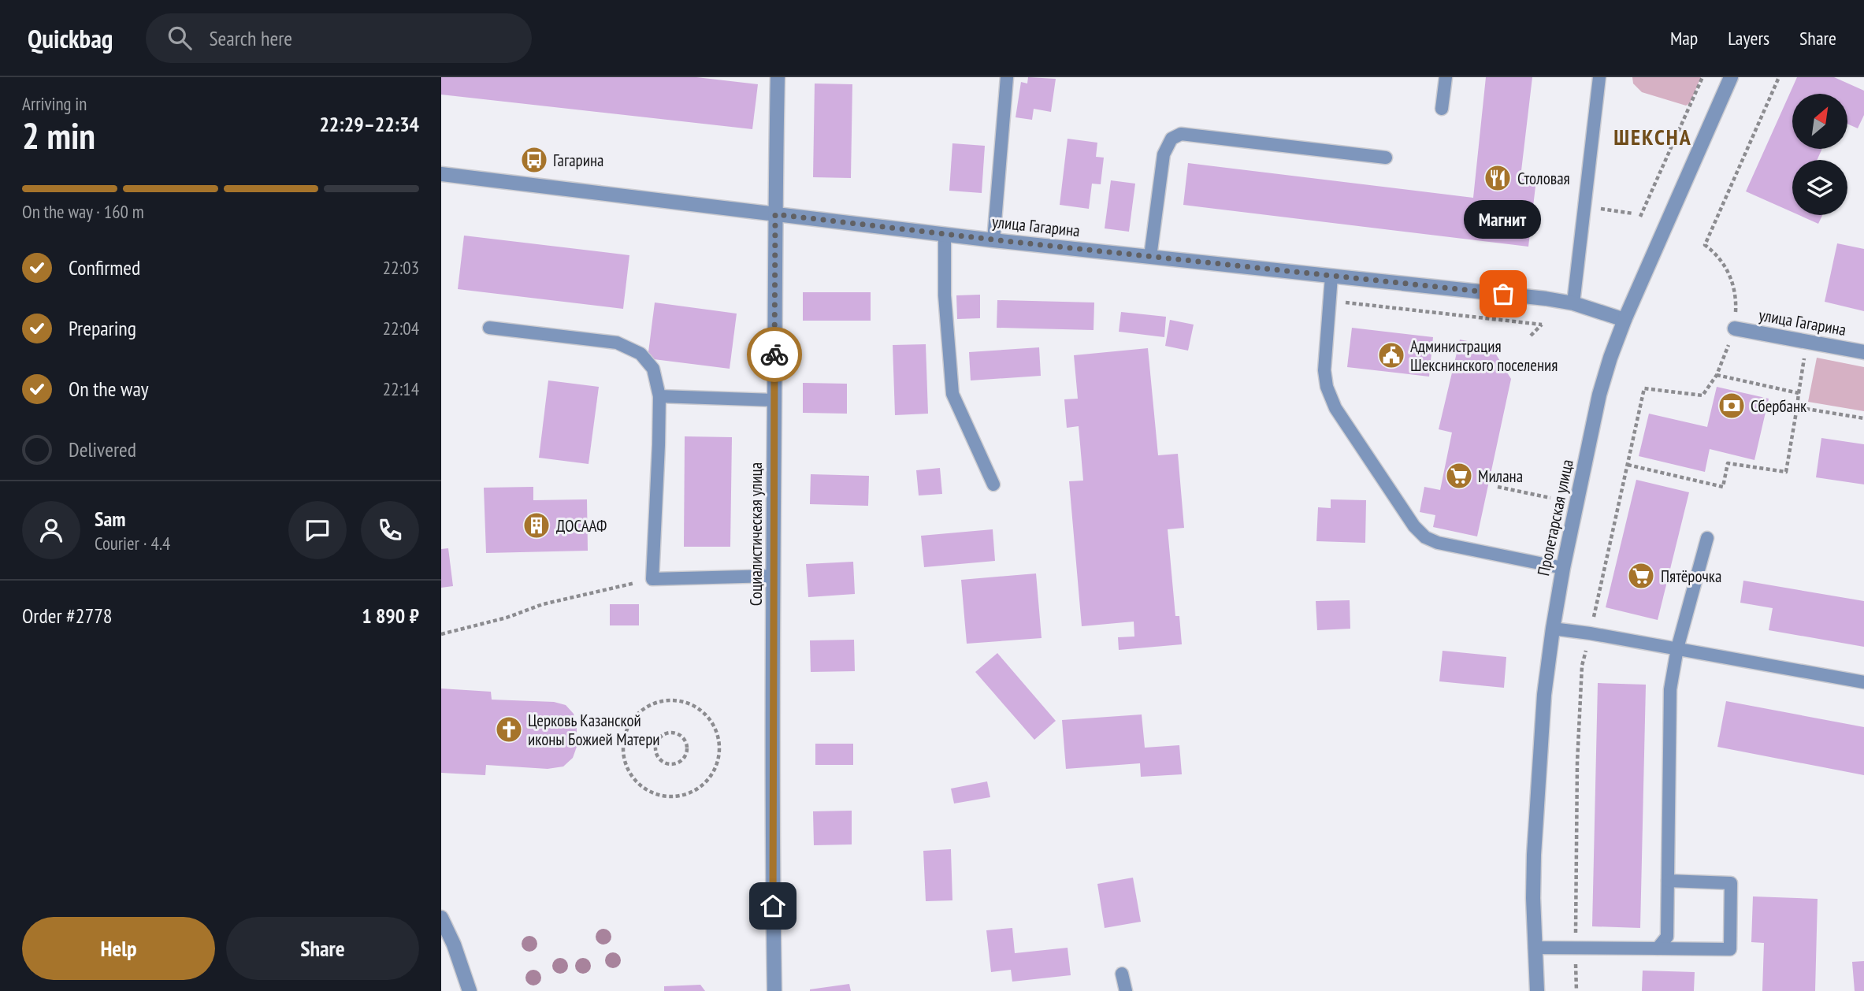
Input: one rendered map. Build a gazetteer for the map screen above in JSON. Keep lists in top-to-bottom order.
{
  "streets": {
    "street": ["улица Гагарина", "Пролетарская улица", "Социалистическая улица"]
  },
  "crossings": [
    ["улица Гагарина", "Пролетарская улица"],
    ["улица Гагарина", "Социалистическая улица"]
  ],
  "districts": ["ШЕКСНА"],
  "places": {
    "bus stop": ["Гагарина"],
    "restaurant": ["Столовая"],
    "other": ["Магнит"],
    "public building": ["Администрация Шекснинского поселения"],
    "bank": ["Сбербанк"],
    "supermarket": ["Милана", "Пятёрочка"],
    "building": ["ДОСААФ"],
    "church": ["Церковь Казанской иконы Божией Матери"]
  },
  "north": "top right",
  "page": {
    "header": "Quickbag",
    "search": "Search here",
    "nav": ["Map", "Layers", "Share"],
    "heading": ["2 min", "Arriving in", "22:29–22:34"],
    "panel": [
      "Sam",
      "Courier · 4.4",
      "Order #2778",
      "1 890 ₽"
    ],
    "bar": "On the way · 160 m",
    "bubble": "Магнит",
    "list": [
      ["Confirmed", "22:03"],
      ["Preparing", "22:04"],
      ["On the way", "22:14"],
      "Delivered"
    ],
    "buttons": ["Help", "Share"]
  }
}
